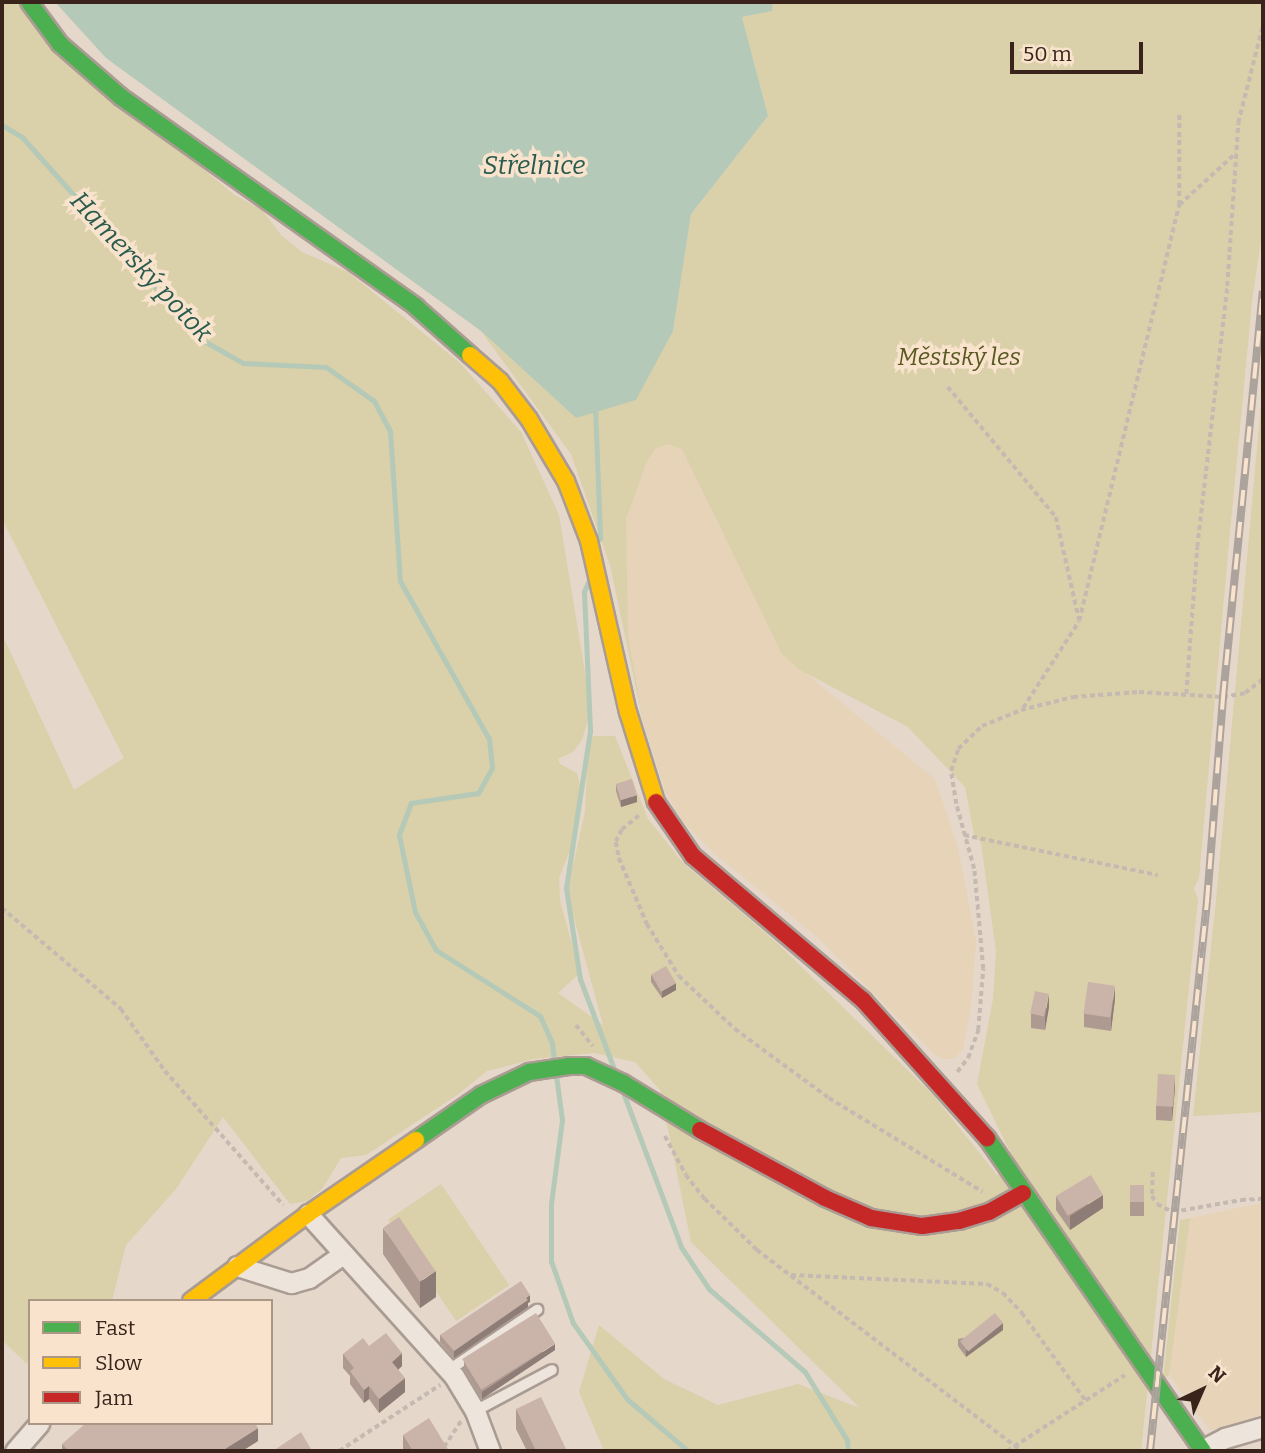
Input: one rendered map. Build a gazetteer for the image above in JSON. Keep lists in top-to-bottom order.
{
  "water": ["Střelnice", "Hamerský potok"],
  "parks": ["Městský les"],
  "legend": ["Fast", "Slow", "Jam"],
  "scale_bar": "50 m",
  "north": "top right"
}
